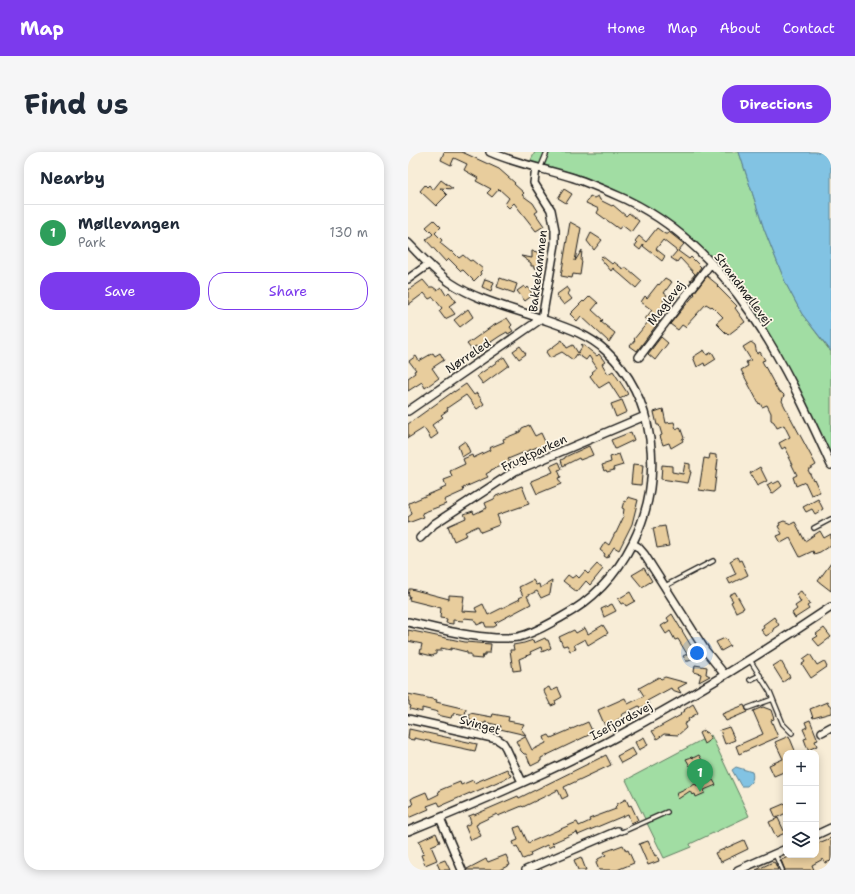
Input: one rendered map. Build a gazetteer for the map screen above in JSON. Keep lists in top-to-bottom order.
{
  "streets": {
    "street": [
      "Bakkekammen",
      "Strandmøllevej",
      "Maglevej",
      "Nørreled",
      "Frugtparken",
      "Isefjordsvej",
      "Svinget"
    ]
  },
  "crossings": [
    ["Bakkekammen", "Strandmøllevej"],
    ["Bakkekammen", "Nørreled"],
    ["Bakkekammen", "Frugtparken"],
    ["Strandmøllevej", "Maglevej"],
    ["Isefjordsvej", "Svinget"]
  ],
  "page": {
    "header": "Map",
    "nav": [
      "Home",
      "Map",
      "About",
      "Contact"
    ],
    "title": "Find us",
    "buttons": [
      "Directions",
      ["Save", "Share"]
    ],
    "heading": "Nearby",
    "list": [
      {
        "mark": "1",
        "name": "Møllevangen",
        "note": "Park",
        "value": "130 m"
      }
    ],
    "map_buttons": ["+", "−"],
    "pins": "1"
  }
}
